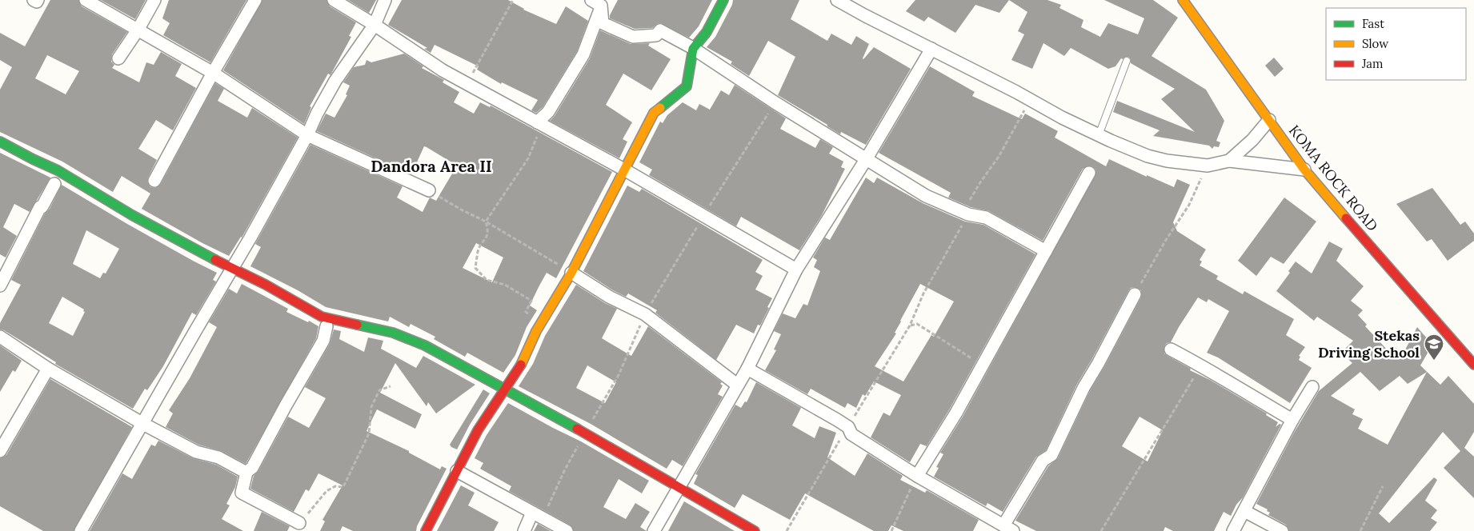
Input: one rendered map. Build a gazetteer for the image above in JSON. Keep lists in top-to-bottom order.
{
  "streets": {
    "street": ["KOMA ROCK ROAD"]
  },
  "districts": ["Dandora Area II"],
  "places": {
    "school or university": ["Stekas Driving School"]
  },
  "legend": ["Fast", "Slow", "Jam"]
}
